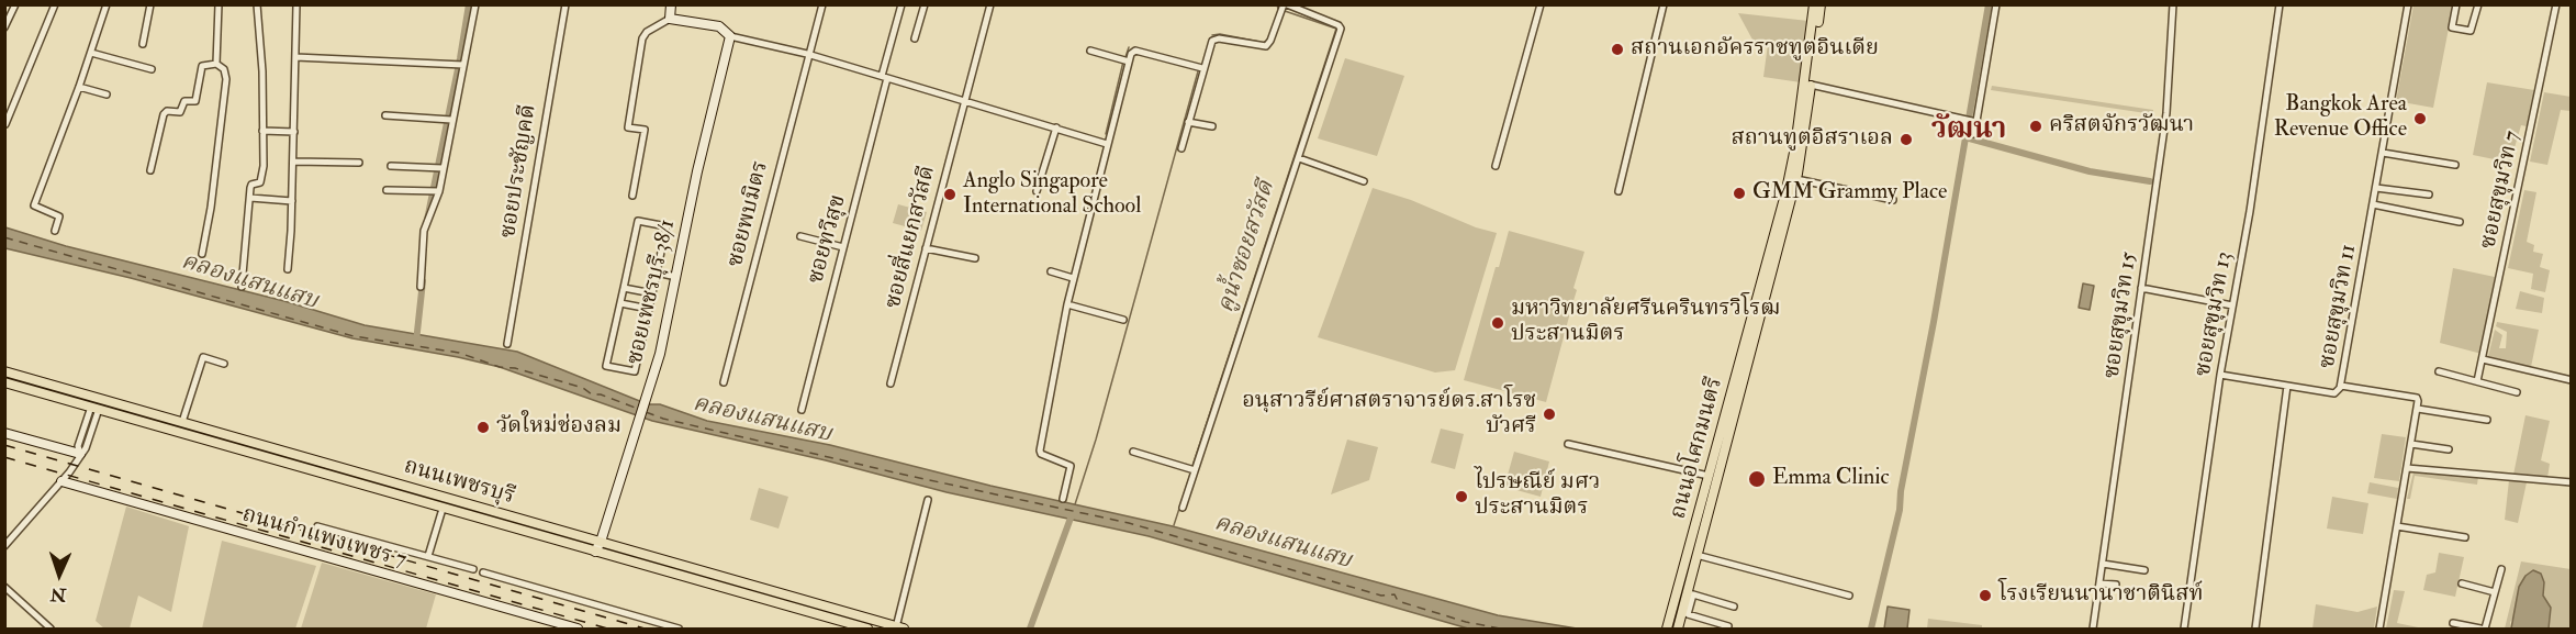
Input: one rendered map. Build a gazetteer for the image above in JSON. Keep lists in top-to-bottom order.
{
  "streets": {
    "main road": ["ถนนอโศกมนตรี", "ถนนเพชรบุรี"],
    "street": [
      "ซอยประชัญคดี",
      "ซอยสุขุมวิท 7",
      "ซอยพบมิตร",
      "ซอยสี่แยกสวัสดี",
      "ซอยทวีสุข",
      "ซอยเพชรบุรี 38/1",
      "ซอยสุขุมวิท 11",
      "ซอยสุขุมวิท 13",
      "ซอยสุขุมวิท 15",
      "ถนนกำแพงเพชร 7"
    ]
  },
  "crossings": [
    ["ซอยเพชรบุรี 38/1", "ถนนเพชรบุรี"]
  ],
  "districts": ["วัฒนา"],
  "water": ["คูน้ำซอยสวัสดี", "คลองแสนแสบ"],
  "places": [
    "สถานเอกอัครราชทูตอินเดีย",
    "Bangkok Area Revenue Office",
    "คริสตจักรวัฒนา",
    "สถานทูตอิสราเอล",
    "GMM Grammy Place",
    "Anglo Singapore International School",
    "มหาวิทยาลัยศรีนครินทรวิโรฒ ประสานมิตร",
    "อนุสาวรีย์ศาสตราจารย์ดร.สาโรช บัวศรี",
    "วัดใหม่ช่องลม",
    "Emma Clinic",
    "ไปรษณีย์ มศว ประสานมิตร",
    "โรงเรียนนานาชาตินิสท์"
  ],
  "north": "bottom"
}
